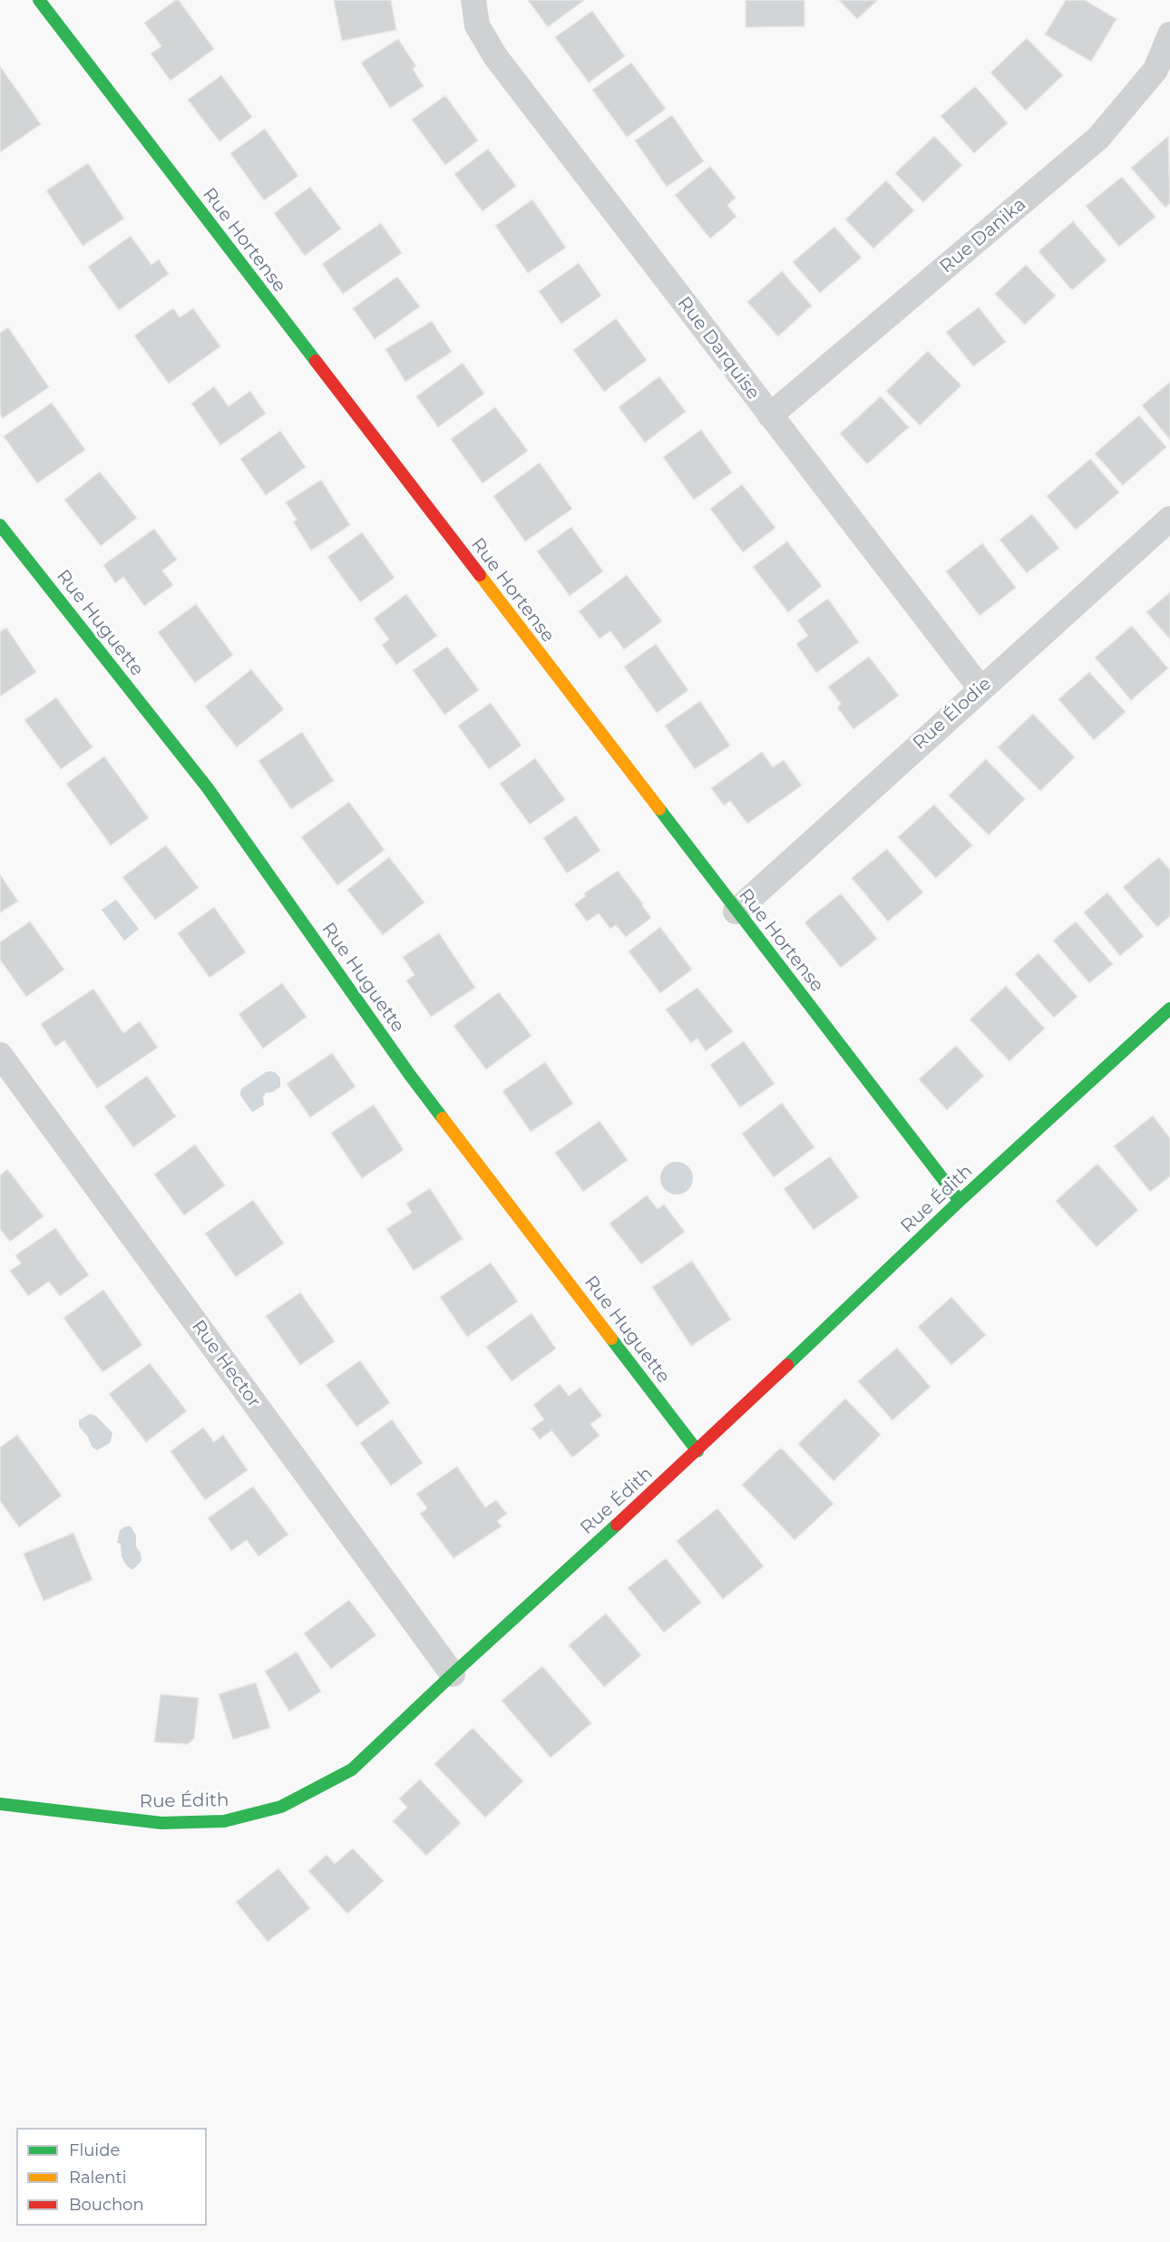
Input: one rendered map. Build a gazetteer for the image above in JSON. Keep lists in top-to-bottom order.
{
  "streets": {
    "street": [
      "Rue Danika",
      "Rue Hortense",
      "Rue Darquise",
      "Rue Huguette",
      "Rue Élodie",
      "Rue Édith",
      "Rue Hector"
    ]
  },
  "crossings": [
    ["Rue Danika", "Rue Darquise"],
    ["Rue Hortense", "Rue Élodie"],
    ["Rue Hortense", "Rue Édith"],
    ["Rue Darquise", "Rue Élodie"],
    ["Rue Huguette", "Rue Édith"],
    ["Rue Édith", "Rue Hector"]
  ],
  "legend": ["Fluide", "Ralenti", "Bouchon"]
}
